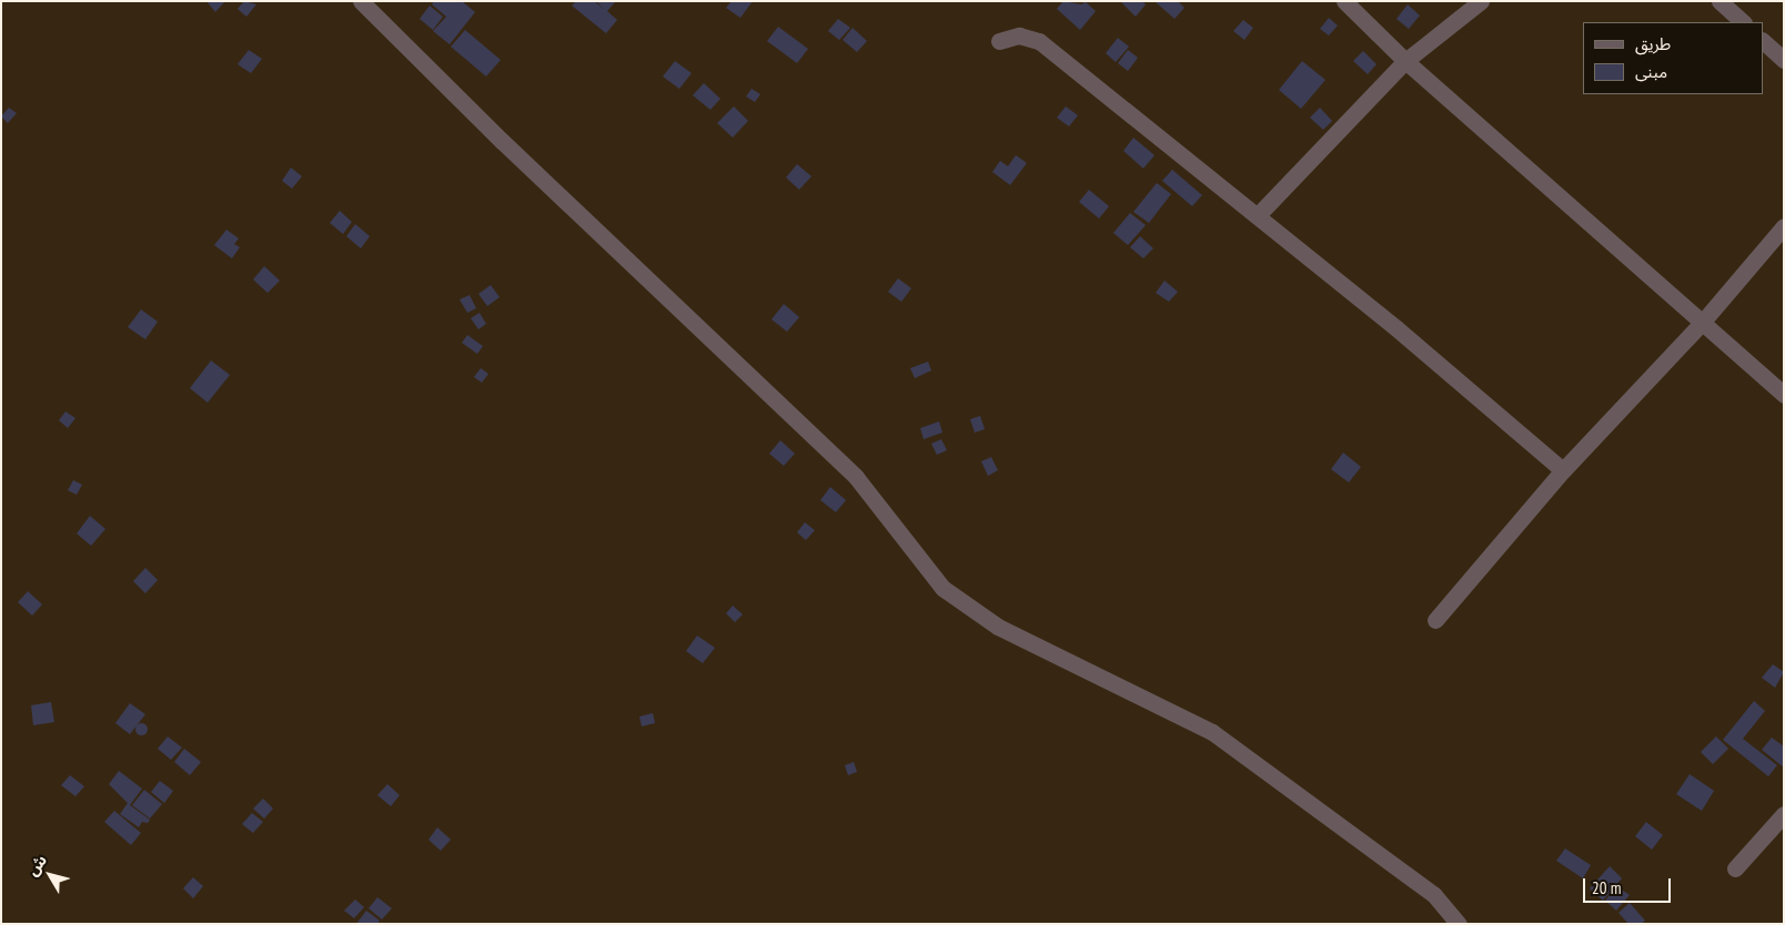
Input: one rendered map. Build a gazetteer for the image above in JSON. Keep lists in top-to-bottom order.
{
  "legend": ["طريق", "مبنى"],
  "scale_bar": "20 m",
  "north": "top left"
}
